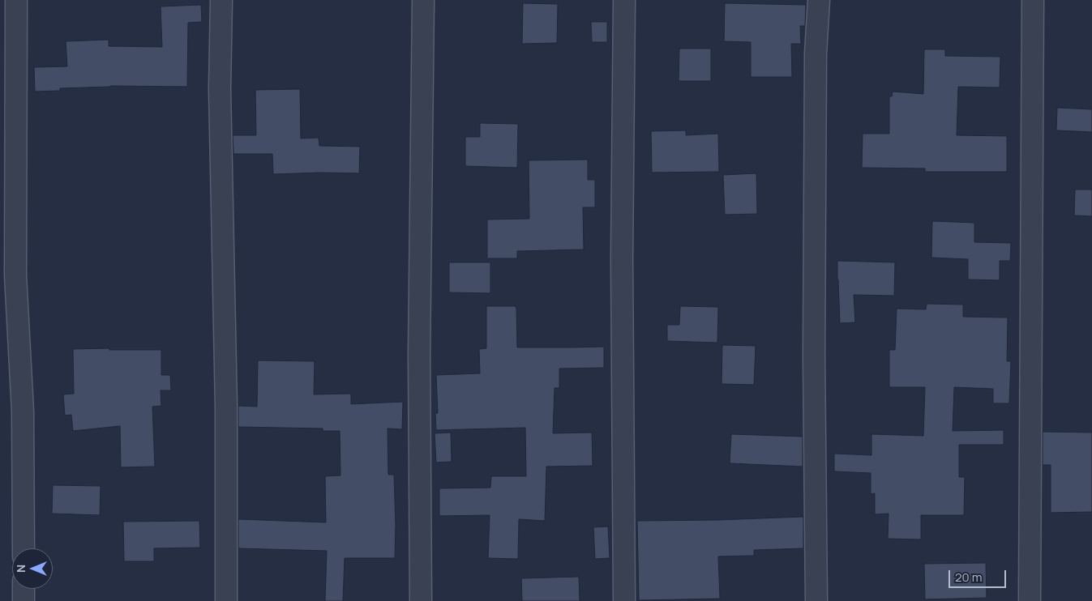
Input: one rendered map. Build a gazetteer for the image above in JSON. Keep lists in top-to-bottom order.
{
  "scale_bar": "20 m",
  "north": "left"
}
